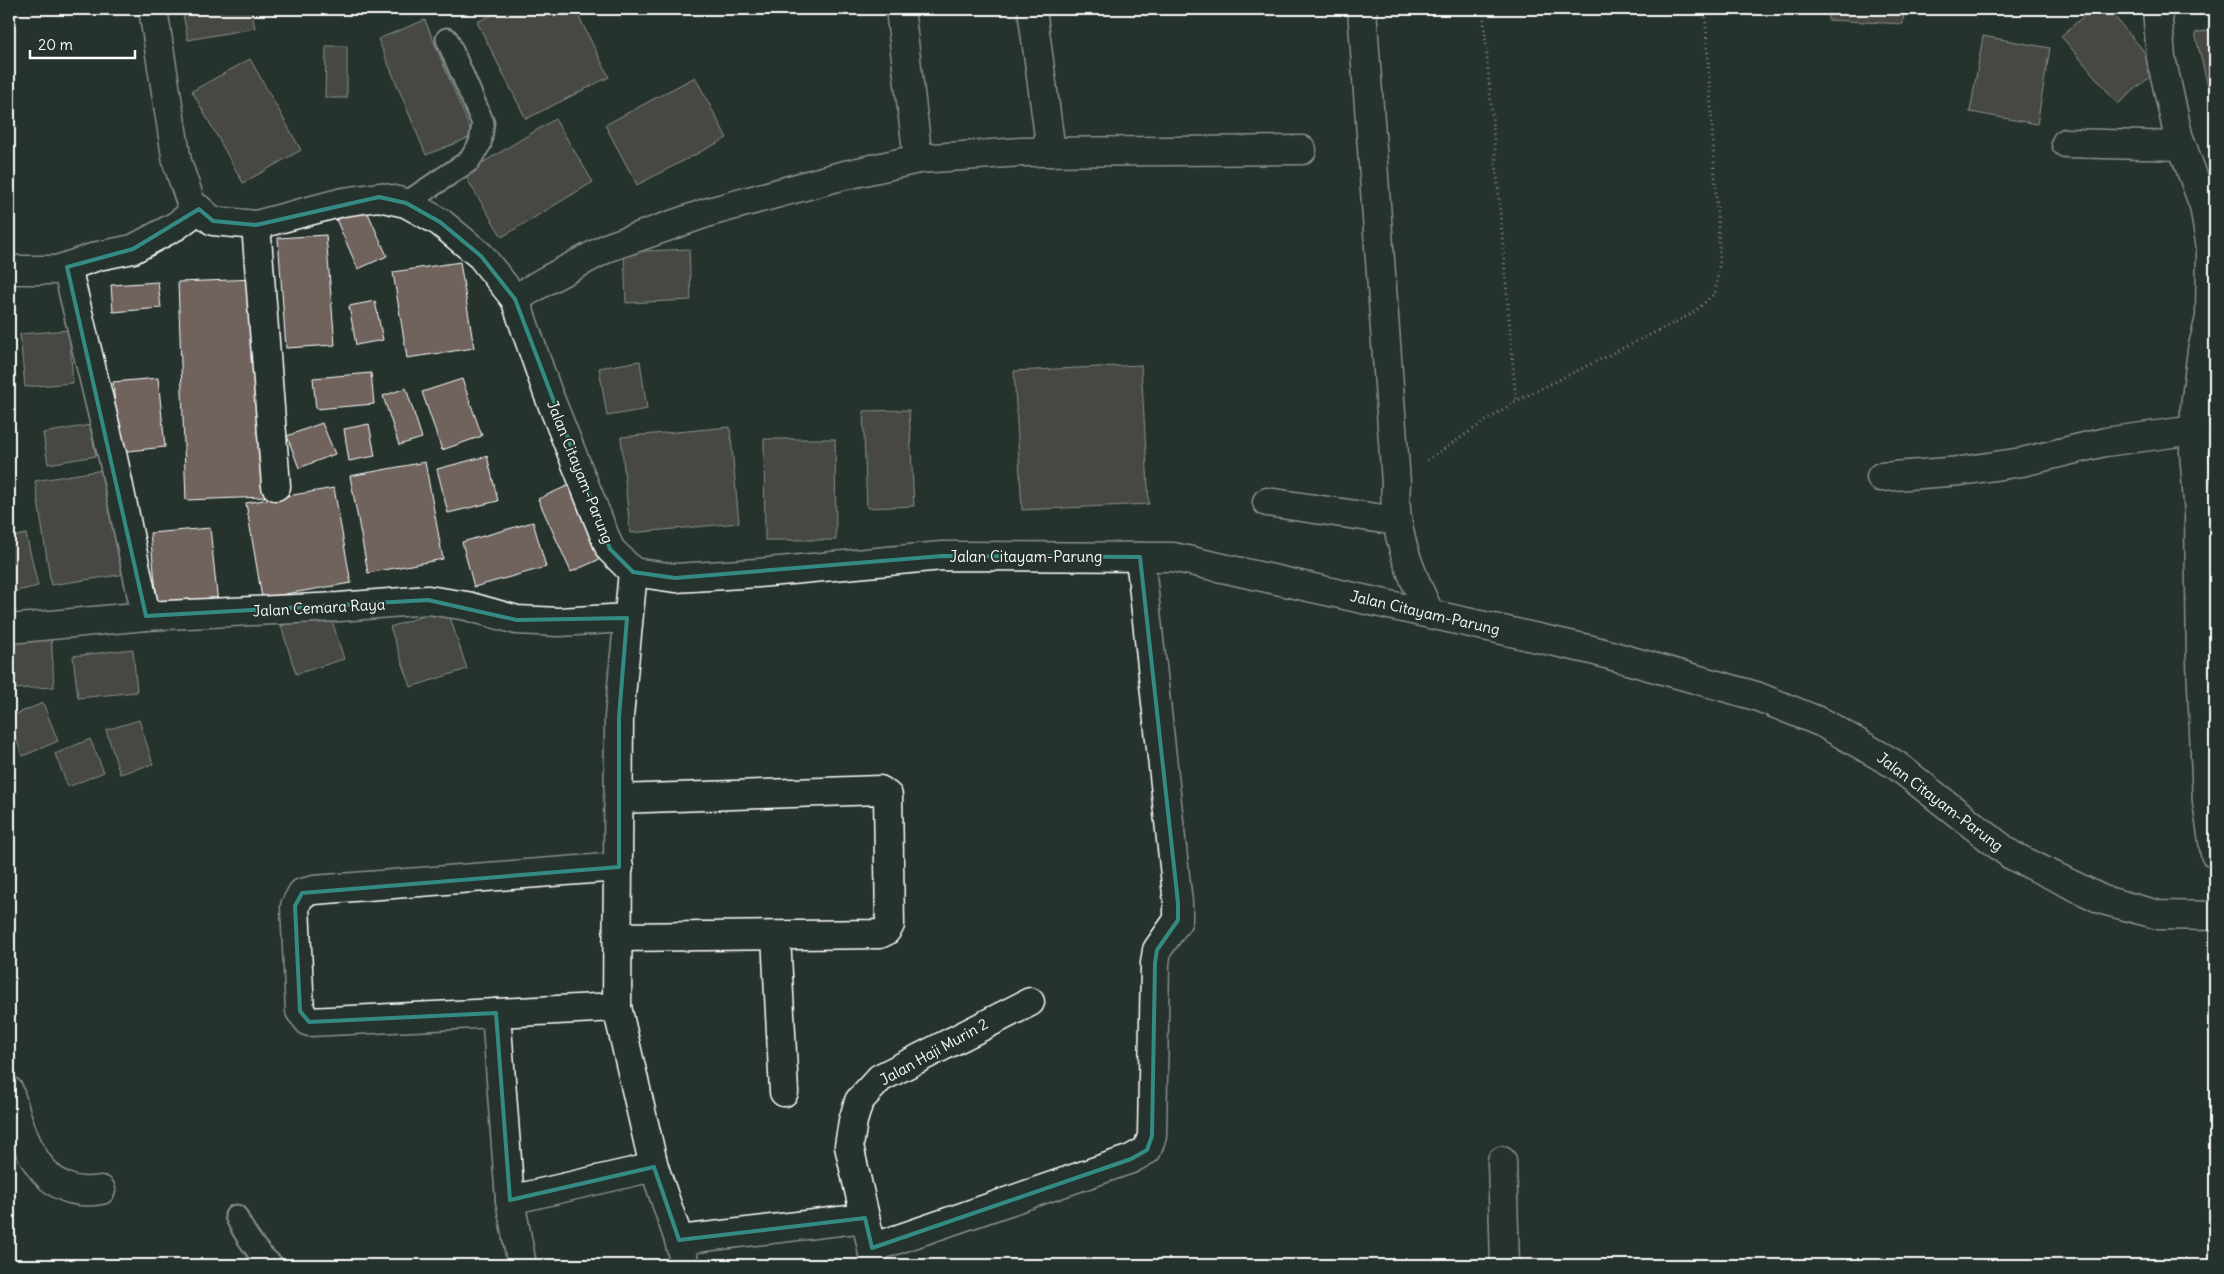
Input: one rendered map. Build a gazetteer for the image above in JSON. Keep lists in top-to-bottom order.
{
  "streets": {
    "street": ["Jalan Citayam-Parung", "Jalan Cemara Raya", "Jalan Haji Murin 2"]
  },
  "scale_bar": "20 m"
}
